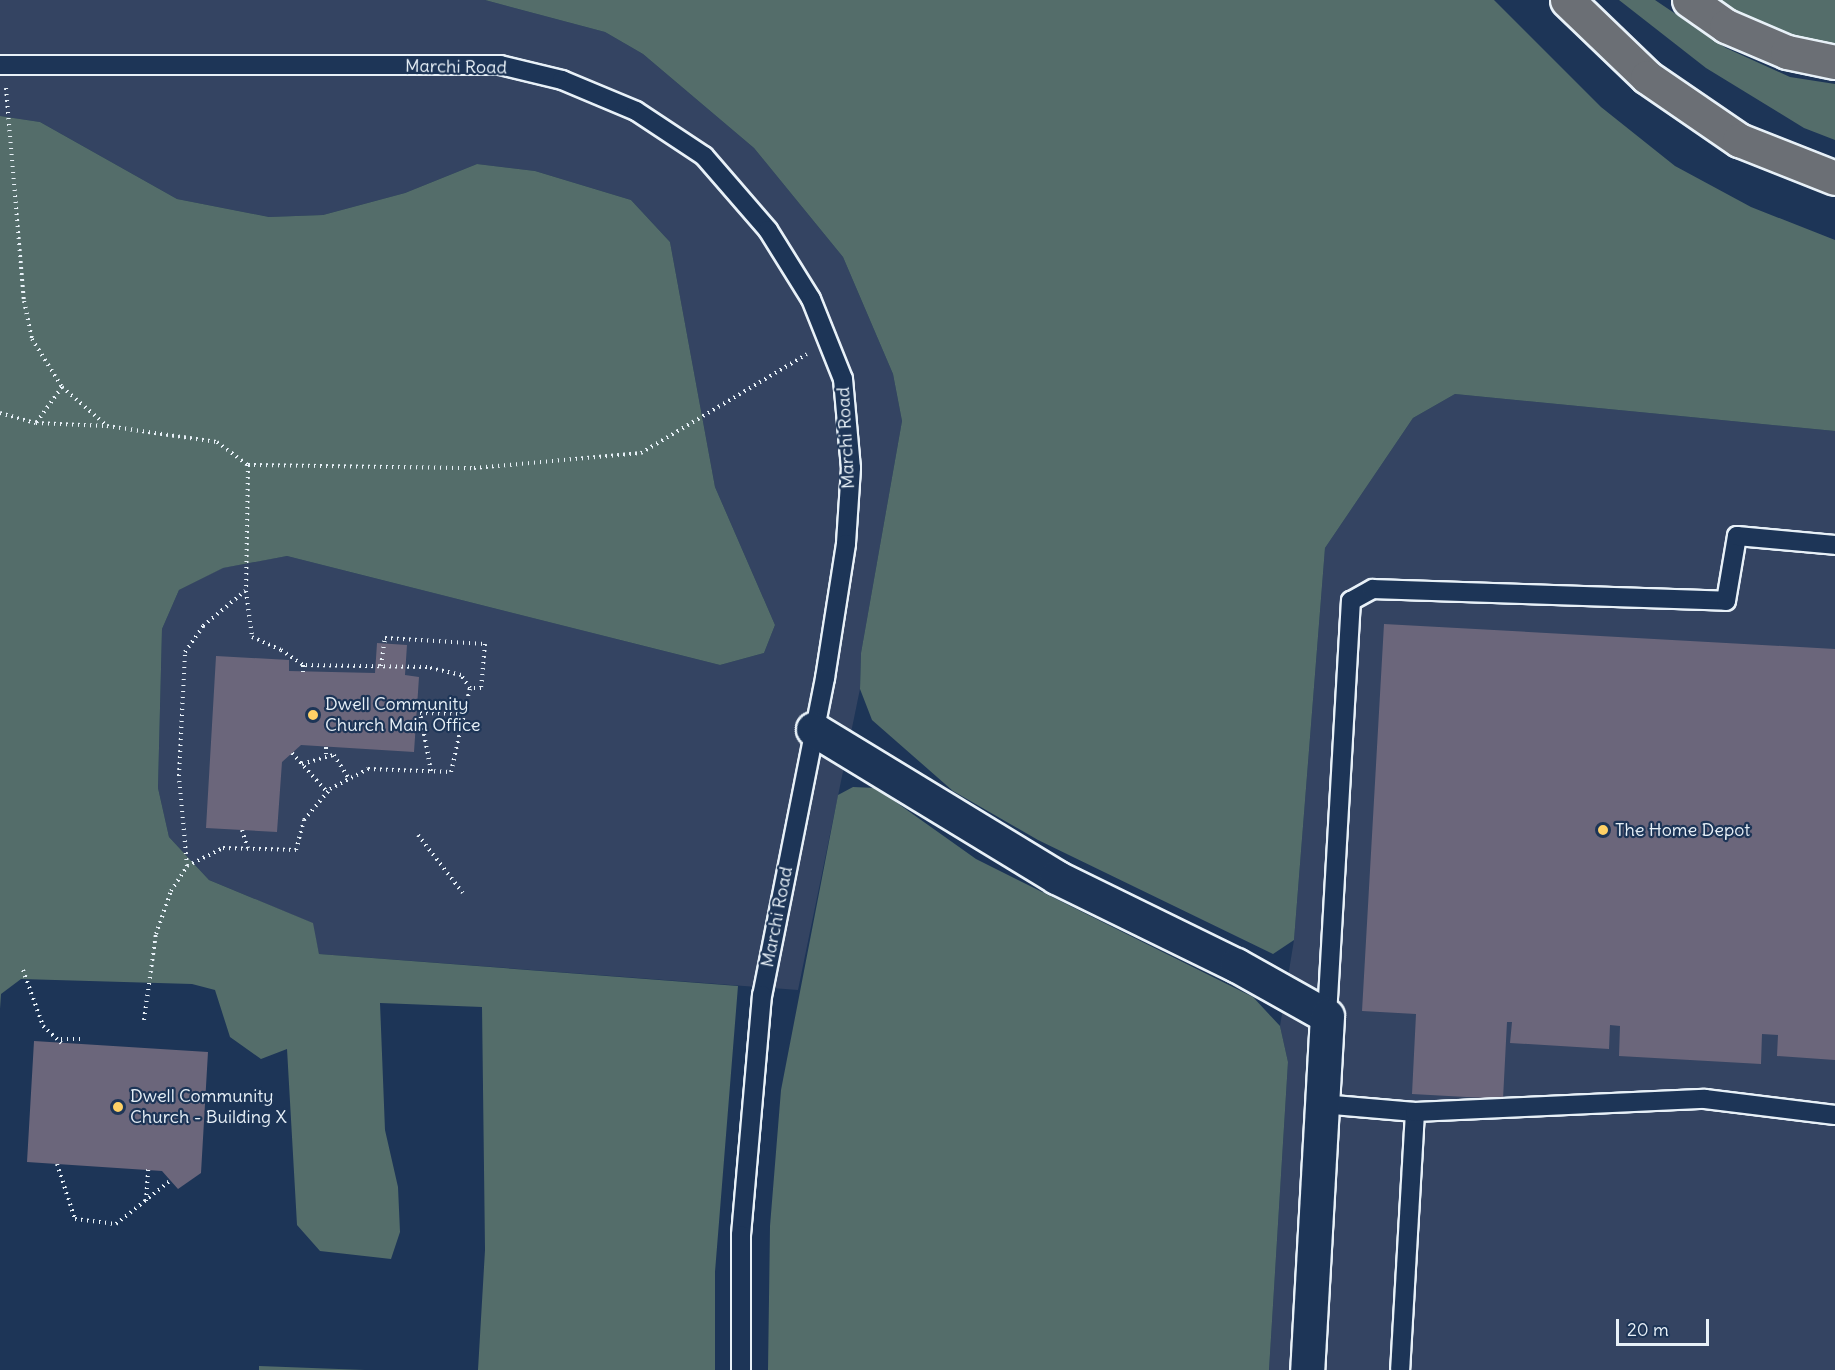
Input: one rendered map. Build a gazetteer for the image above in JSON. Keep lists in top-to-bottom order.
{
  "streets": {
    "lane": ["Marchi Road"]
  },
  "places": ["Dwell Community Church Main Office", "The Home Depot", "Dwell Community Church - Building X"],
  "scale_bar": "20 m"
}
